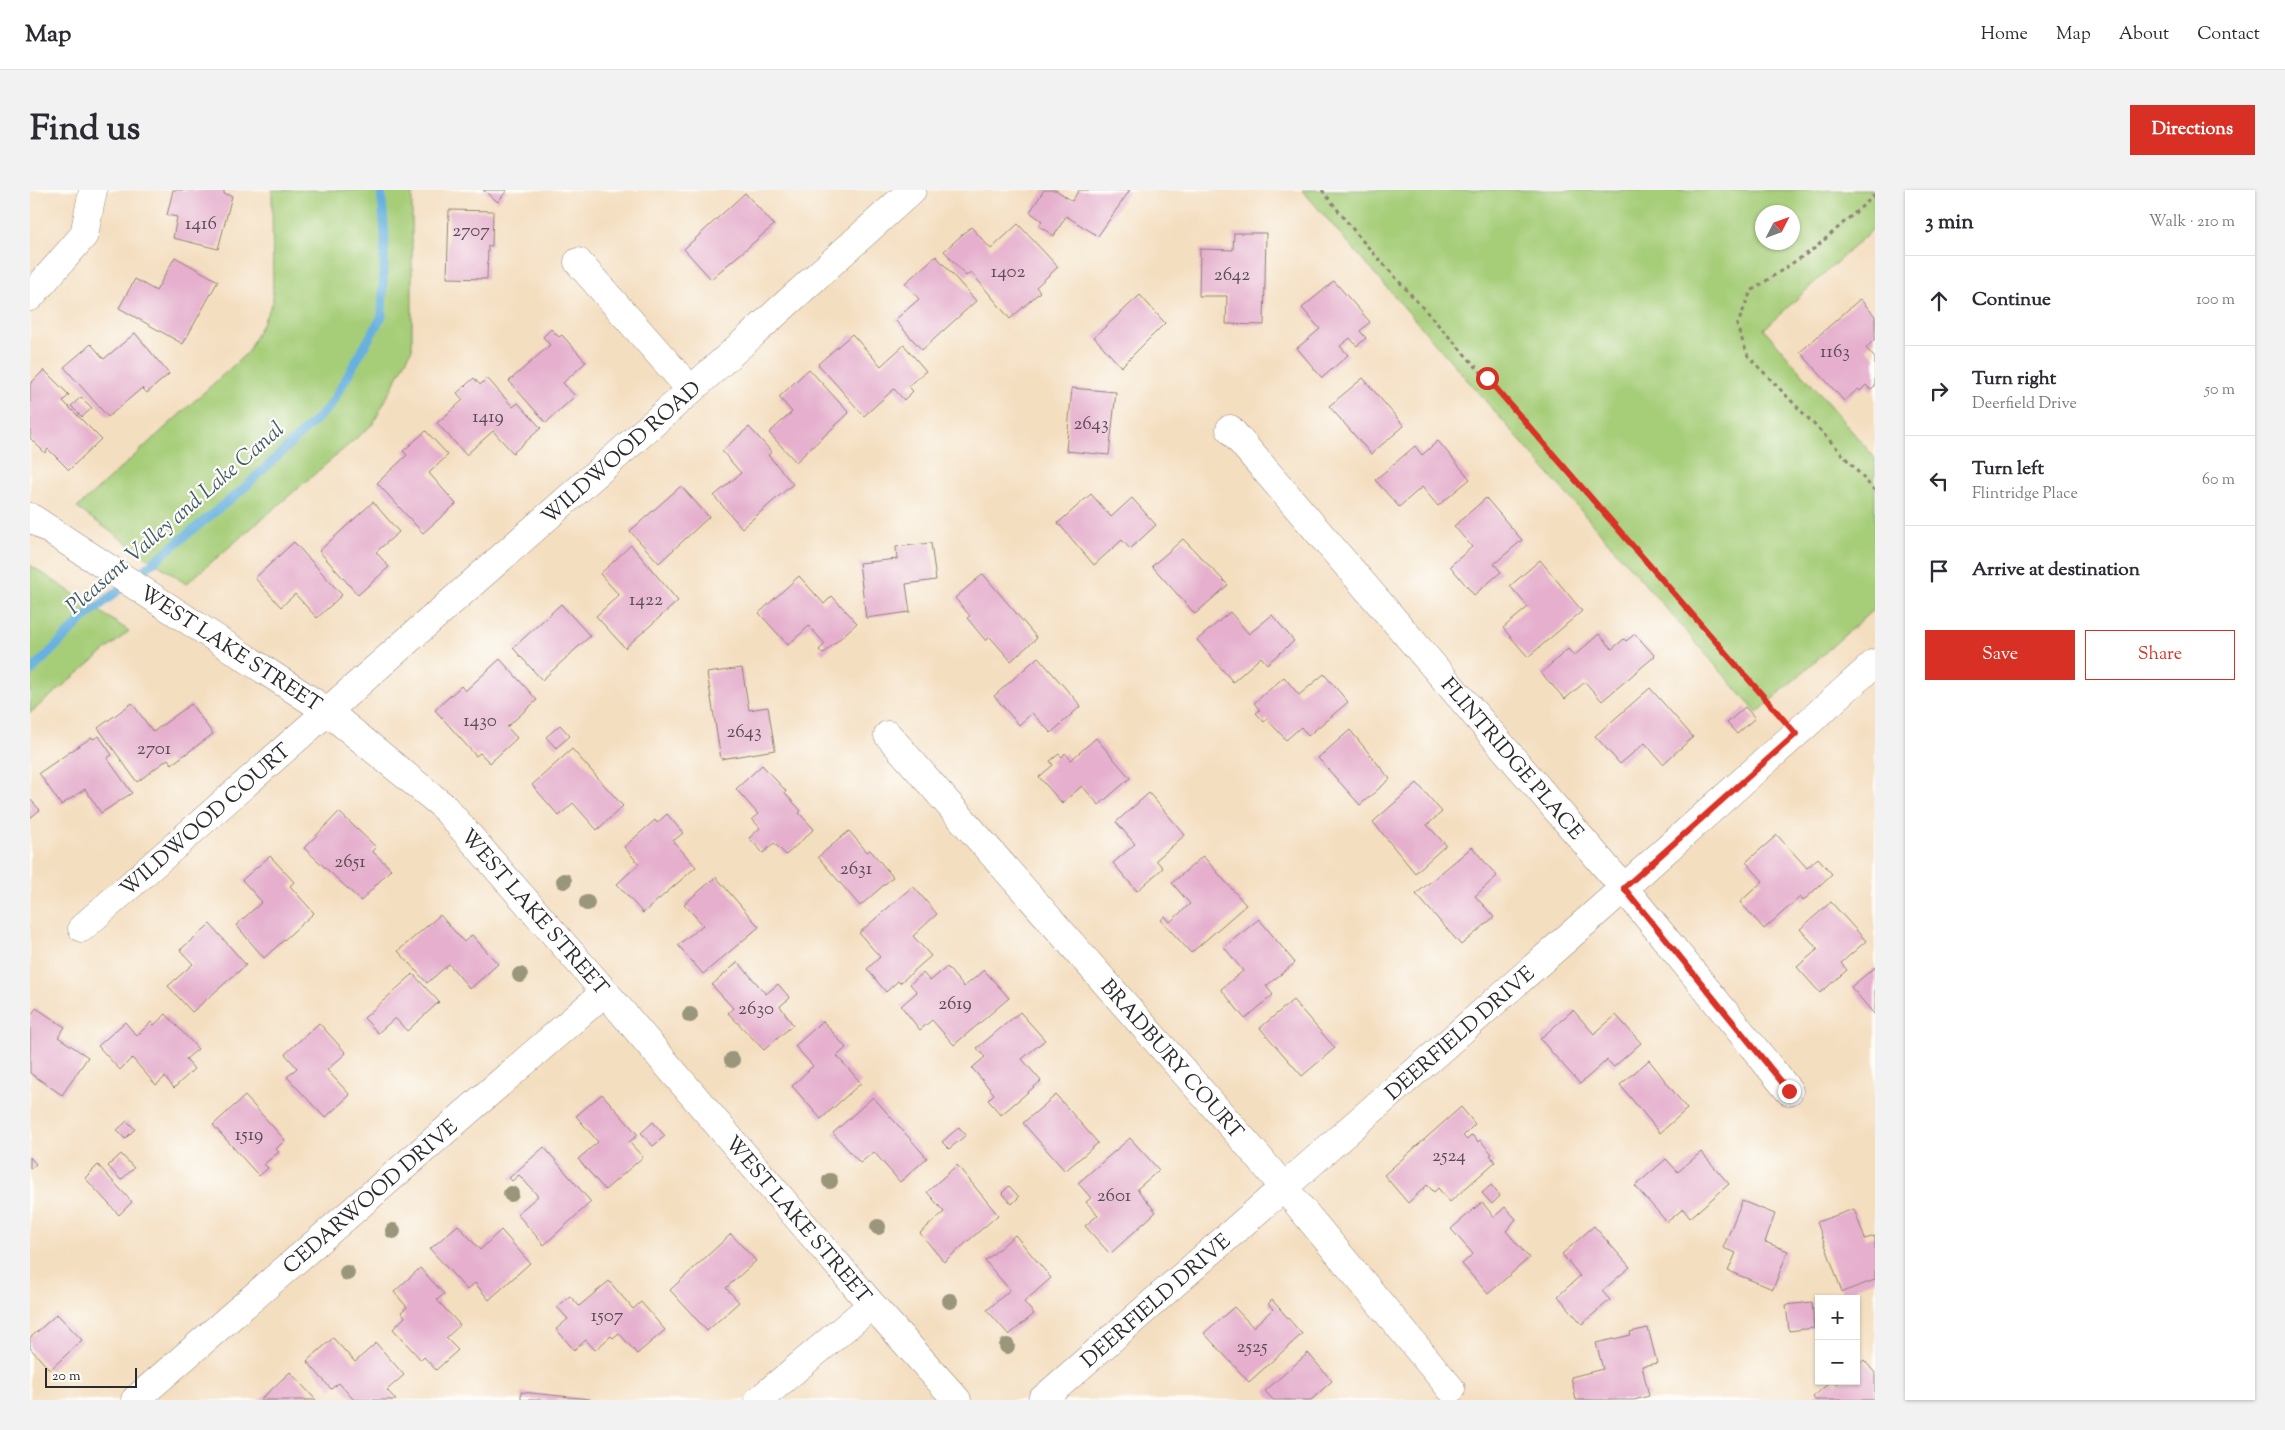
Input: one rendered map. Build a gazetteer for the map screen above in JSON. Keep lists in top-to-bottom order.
{
  "streets": {
    "street": [
      "WILDWOOD ROAD",
      "WEST LAKE STREET",
      "FLINTRIDGE PLACE",
      "WILDWOOD COURT",
      "DEERFIELD DRIVE",
      "BRADBURY COURT",
      "CEDARWOOD DRIVE"
    ]
  },
  "crossings": [
    ["WILDWOOD ROAD", "WEST LAKE STREET"],
    ["WILDWOOD ROAD", "WILDWOOD COURT"],
    ["WEST LAKE STREET", "WILDWOOD COURT"],
    ["WEST LAKE STREET", "CEDARWOOD DRIVE"],
    ["FLINTRIDGE PLACE", "DEERFIELD DRIVE"],
    ["DEERFIELD DRIVE", "BRADBURY COURT"]
  ],
  "water": ["Pleasant Valley and Lake Canal"],
  "house_numbers": [
    "1416",
    "2707",
    "1402",
    "2642",
    "1163",
    "1419",
    "2643",
    "1422",
    "1430",
    "2643",
    "2701",
    "2651",
    "2631",
    "2619",
    "2630",
    "1519",
    "2524",
    "2601",
    "1507",
    "2525"
  ],
  "scale_bar": "20 m",
  "north": "top right",
  "page": {
    "header": "Map",
    "nav": [
      "Home",
      "Map",
      "About",
      "Contact"
    ],
    "title": "Find us",
    "buttons": [
      "Directions",
      ["Save", "Share"]
    ],
    "heading": ["3 min", "Walk · 210 m"],
    "list": [
      ["Continue", "100 m"],
      ["Turn right", "Deerfield Drive", "50 m"],
      ["Turn left", "Flintridge Place", "60 m"],
      "Arrive at destination"
    ],
    "map_buttons": ["+", "−"],
    "scale": "20 m"
  }
}
